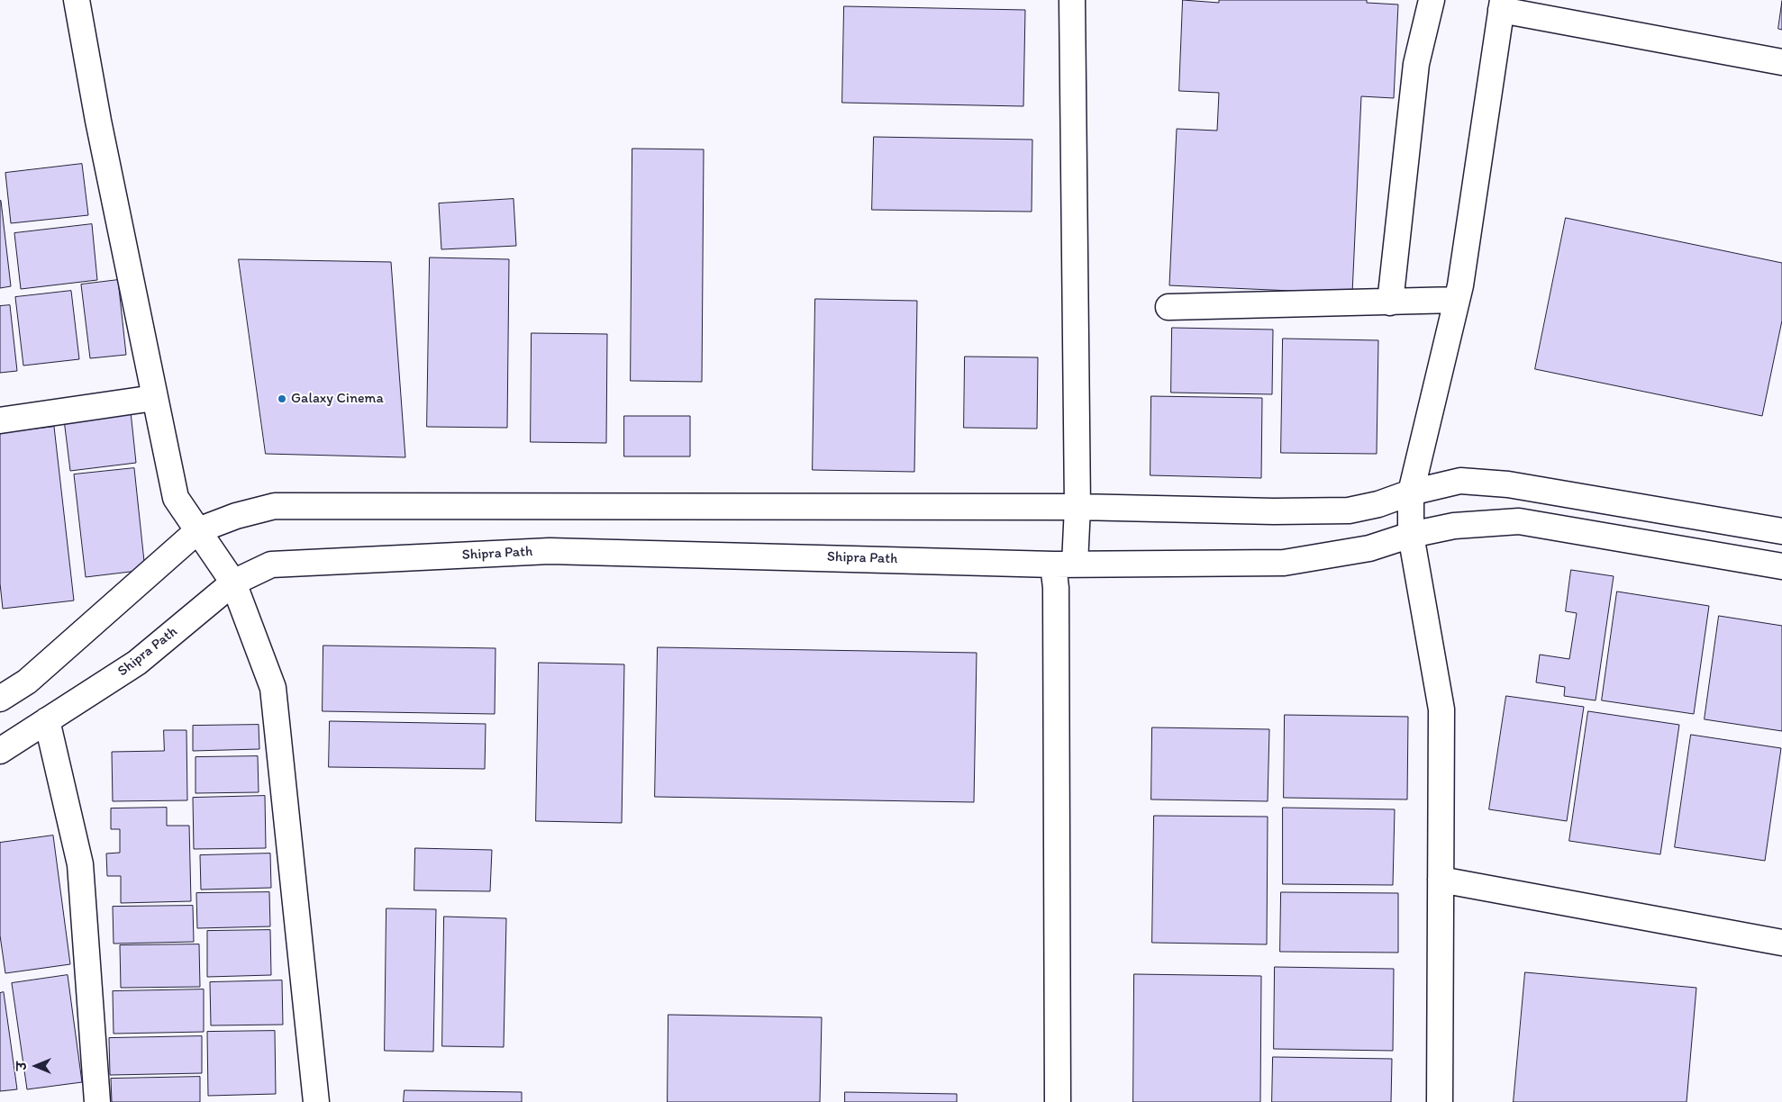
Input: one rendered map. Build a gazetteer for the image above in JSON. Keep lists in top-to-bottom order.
{
  "streets": {
    "street": ["Shipra Path"]
  },
  "places": ["Galaxy Cinema"],
  "north": "left"
}
